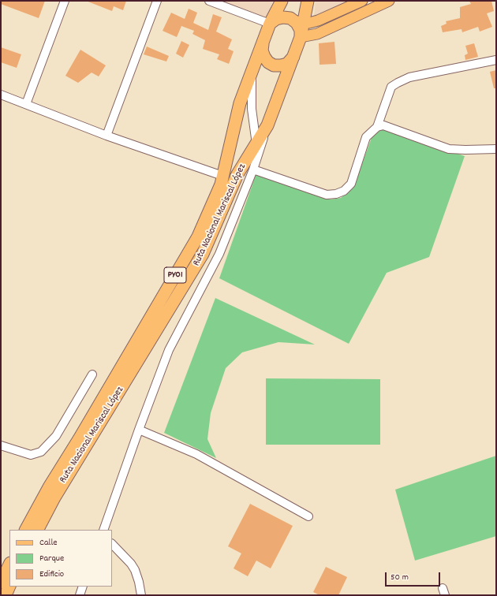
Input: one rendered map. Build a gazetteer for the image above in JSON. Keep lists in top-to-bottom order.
{
  "streets": {
    "highway": ["Ruta Nacional Mariscal López", "PY01"]
  },
  "legend": ["Calle", "Parque", "Edificio"],
  "scale_bar": "50 m"
}
